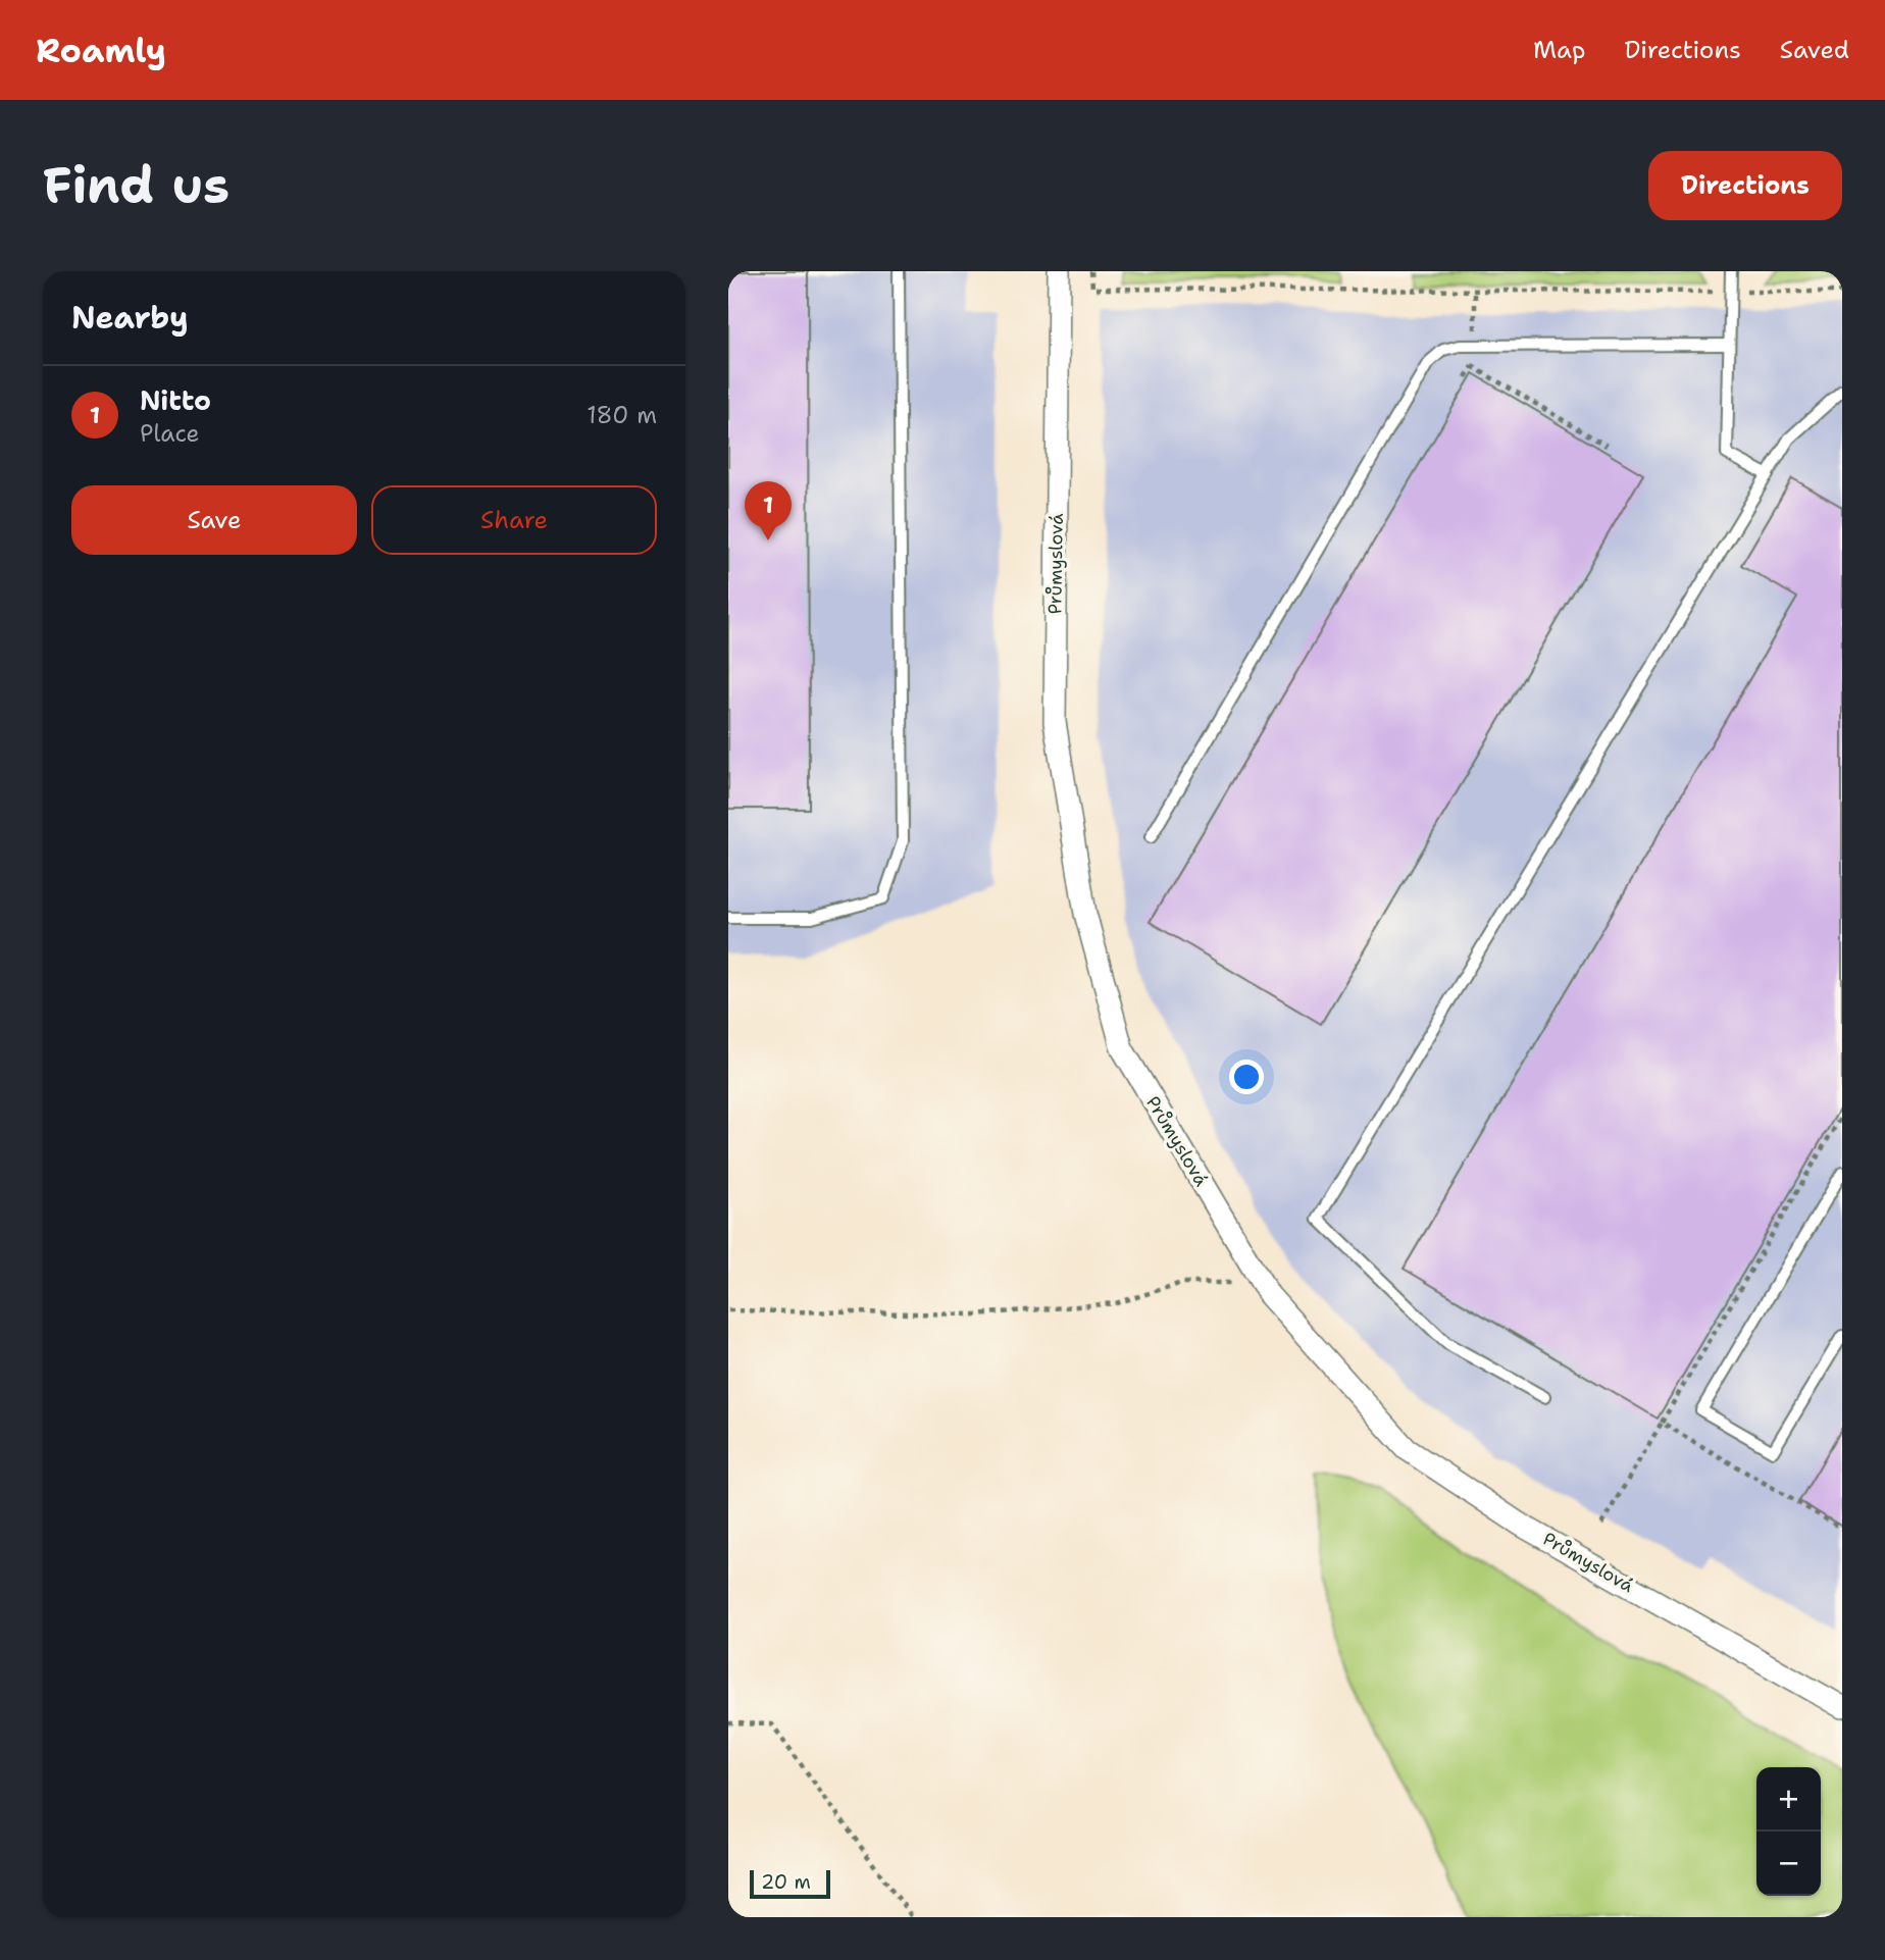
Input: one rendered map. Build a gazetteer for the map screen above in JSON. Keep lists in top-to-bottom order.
{
  "streets": {
    "street": ["Průmyslová"]
  },
  "scale_bar": "20 m",
  "page": {
    "header": "Roamly",
    "nav": ["Map", "Directions", "Saved"],
    "buttons": [
      "Directions",
      ["Save", "Share"]
    ],
    "title": "Find us",
    "heading": "Nearby",
    "list": [
      {
        "mark": "1",
        "name": "Nitto",
        "note": "Place",
        "value": "180 m"
      }
    ],
    "pins": "1",
    "map_buttons": ["+", "−"],
    "scale": "20 m"
  }
}
